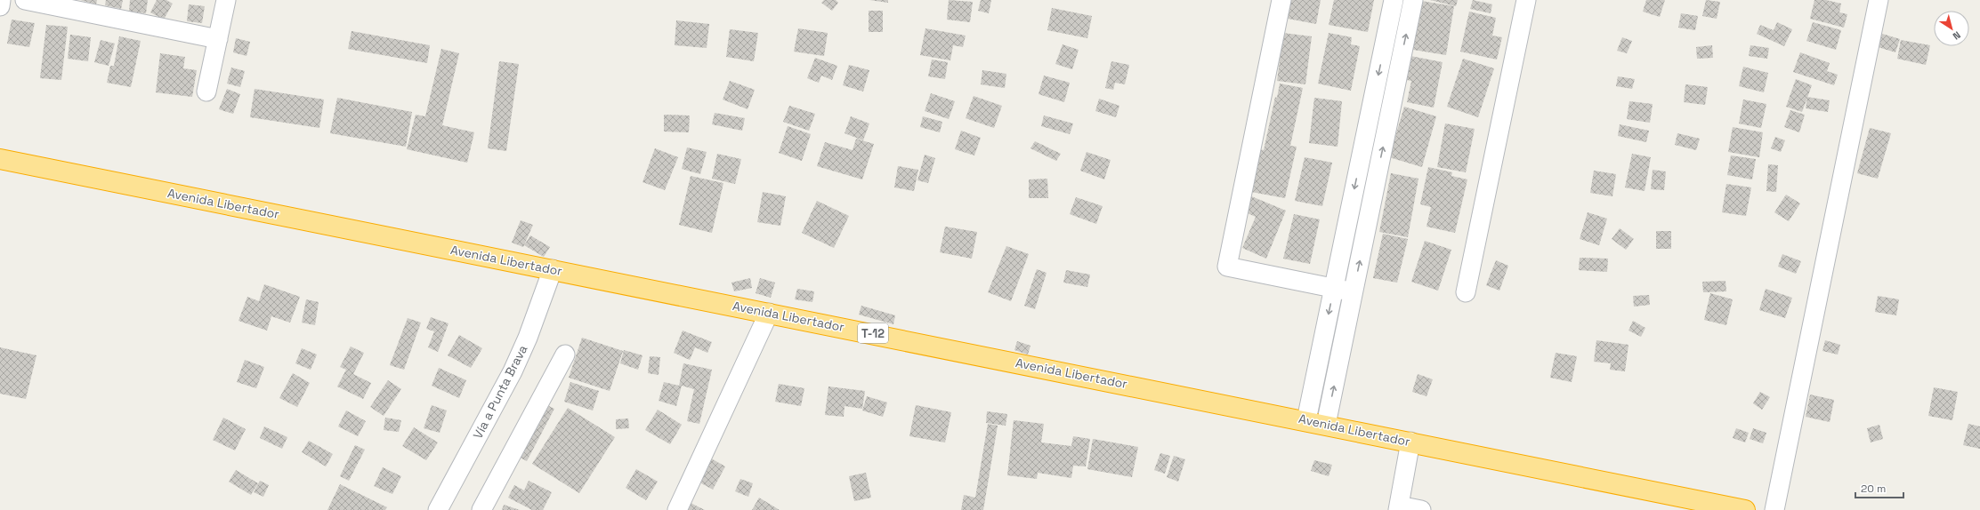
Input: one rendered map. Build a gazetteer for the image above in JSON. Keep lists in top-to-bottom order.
{
  "streets": {
    "highway": ["Avenida Libertador", "T-12"],
    "street": ["Vía a Punta Brava"]
  },
  "crossings": [
    ["Avenida Libertador", "Vía a Punta Brava"]
  ],
  "scale_bar": "20 m",
  "north": "bottom right"
}
